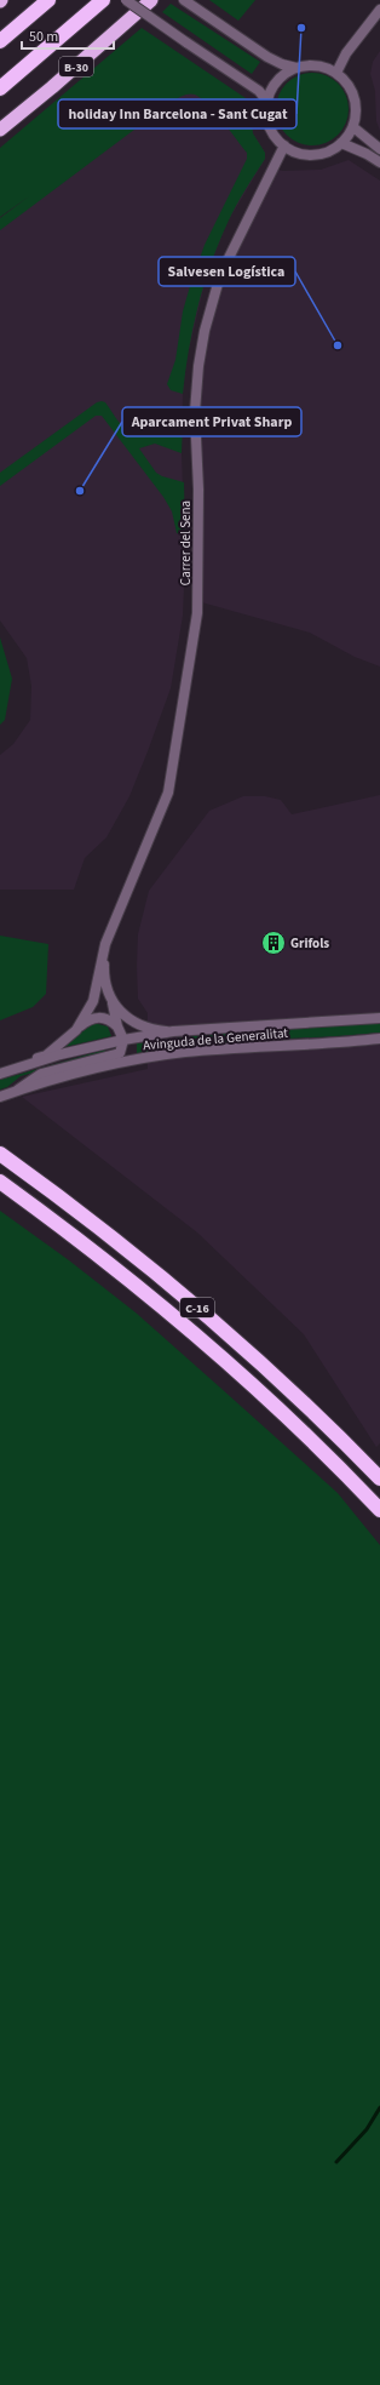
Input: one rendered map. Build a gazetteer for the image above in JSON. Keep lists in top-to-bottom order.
{
  "streets": {
    "highway": ["B-30", "C-16"],
    "street": ["Carrer del Sena", "Avinguda de la Generalitat"]
  },
  "crossings": [
    ["Carrer del Sena", "Avinguda de la Generalitat"]
  ],
  "places": {
    "other": ["holiday Inn Barcelona - Sant Cugat", "Salvesen Logística", "Aparcament Privat Sharp"],
    "building": ["Grifols"]
  },
  "scale_bar": "50 m"
}
